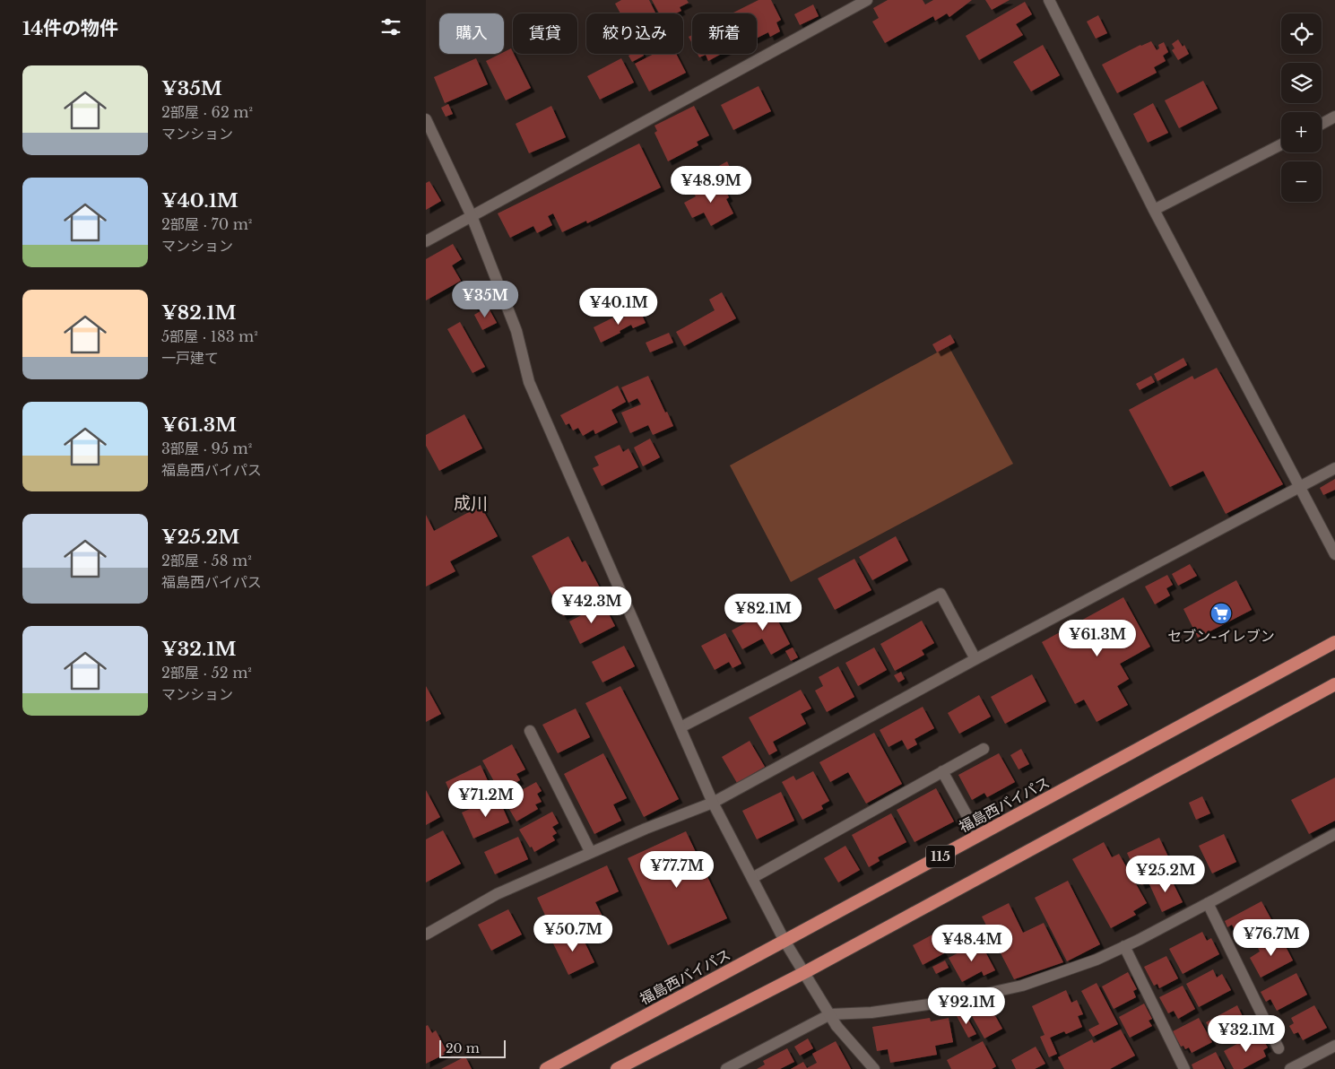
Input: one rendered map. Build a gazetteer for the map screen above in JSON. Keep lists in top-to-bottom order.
{
  "streets": {
    "highway": ["福島西バイパス", "115"]
  },
  "districts": ["成川"],
  "places": {
    "supermarket": ["セブン-イレブン"]
  },
  "scale_bar": "20 m",
  "page": {
    "heading": "14件の物件",
    "map_buttons": ["+", "−"],
    "chip": [
      "購入",
      "賃貸",
      "絞り込み",
      "新着"
    ],
    "list": [
      {
        "name": "¥35M",
        "note": "2部屋 · 62 m² · マンション"
      },
      {
        "name": "¥40.1M",
        "note": "2部屋 · 70 m² · マンション"
      },
      {
        "name": "¥82.1M",
        "note": "5部屋 · 183 m² · 一戸建て"
      },
      {
        "name": "¥61.3M",
        "note": "3部屋 · 95 m² · 福島西バイパス"
      },
      {
        "name": "¥25.2M",
        "note": "2部屋 · 58 m² · 福島西バイパス"
      },
      {
        "name": "¥32.1M",
        "note": "2部屋 · 52 m² · マンション"
      }
    ],
    "price": [
      "¥48.9M",
      "¥35M",
      "¥40.1M",
      "¥42.3M",
      "¥82.1M",
      "¥61.3M",
      "¥71.2M",
      "¥77.7M",
      "¥25.2M",
      "¥50.7M",
      "¥76.7M",
      "¥48.4M",
      "¥92.1M",
      "¥32.1M"
    ],
    "scale": "20 m"
  }
}
